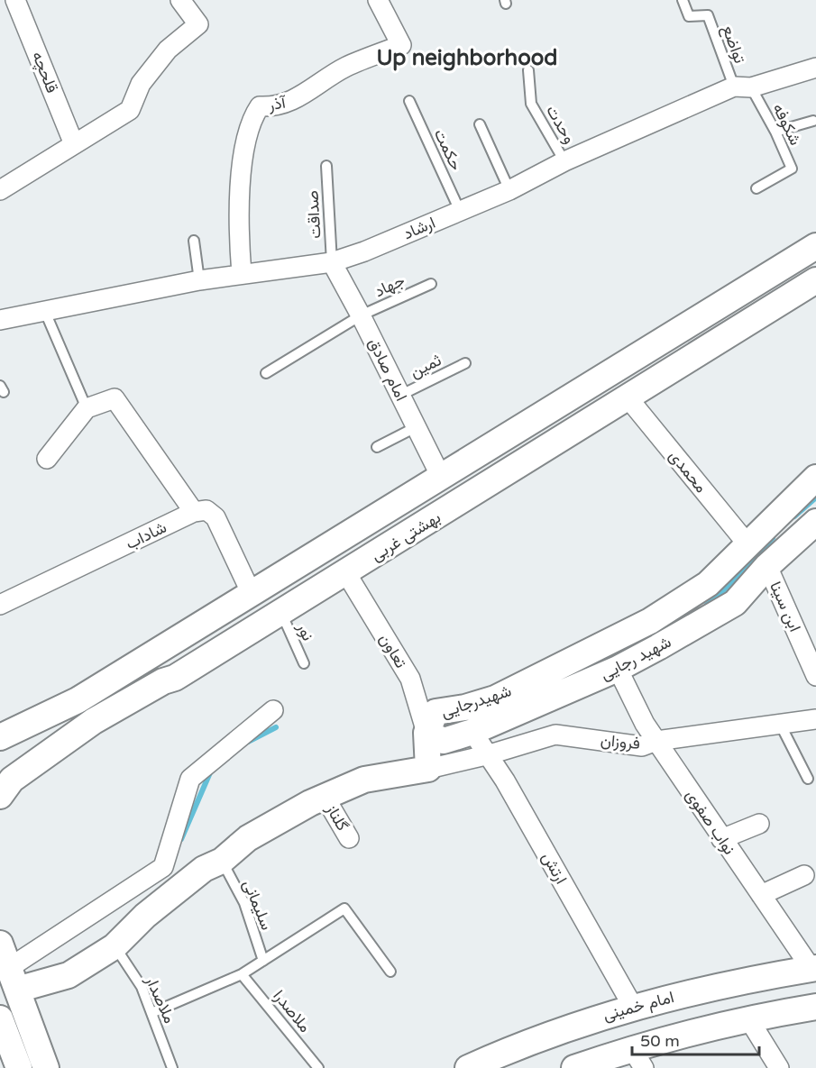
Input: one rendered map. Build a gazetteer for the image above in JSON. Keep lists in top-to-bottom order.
{
  "streets": {
    "street": [
      "قلحچه",
      "آذر",
      "ارشاد",
      "امام صادق",
      "محمدی",
      "شاداب",
      "بهشتی غربی",
      "ابن سینا",
      "تعاون",
      "شهید رجایی",
      "شهیدرجایی",
      "فروزان",
      "گلناز",
      "نواب صفوی",
      "ارتش",
      "امام خمینی"
    ],
    "lane": [
      "تواضع",
      "وحدت",
      "شکوفه",
      "حکمت",
      "صداقت",
      "جهاد",
      "ثمین",
      "نور",
      "سلیمانی",
      "ملاصدار",
      "ملاصدرا"
    ]
  },
  "crossings": [
    ["تواضع", "شکوفه"],
    ["تواضع", "ارشاد"],
    ["آذر", "ارشاد"],
    ["وحدت", "ارشاد"],
    ["شکوفه", "ارشاد"],
    ["حکمت", "ارشاد"],
    ["صداقت", "ارشاد"],
    ["صداقت", "امام صادق"],
    ["ارشاد", "امام صادق"],
    ["جهاد", "امام صادق"],
    ["ثمین", "امام صادق"],
    ["امام صادق", "بهشتی غربی"],
    ["محمدی", "بهشتی غربی"],
    ["محمدی", "شهیدرجایی"],
    ["بهشتی غربی", "نور"],
    ["بهشتی غربی", "تعاون"],
    ["ابن سینا", "شهید رجایی"],
    ["تعاون", "شهید رجایی"],
    ["تعاون", "شهیدرجایی"],
    ["شهید رجایی", "شهیدرجایی"],
    ["شهید رجایی", "نواب صفوی"],
    ["شهید رجایی", "ارتش"],
    ["شهیدرجایی", "فروزان"],
    ["فروزان", "نواب صفوی"],
    ["فروزان", "ارتش"],
    ["نواب صفوی", "امام خمینی"],
    ["ارتش", "امام خمینی"]
  ],
  "districts": ["Up neighborhood"],
  "scale_bar": "50 m"
}
